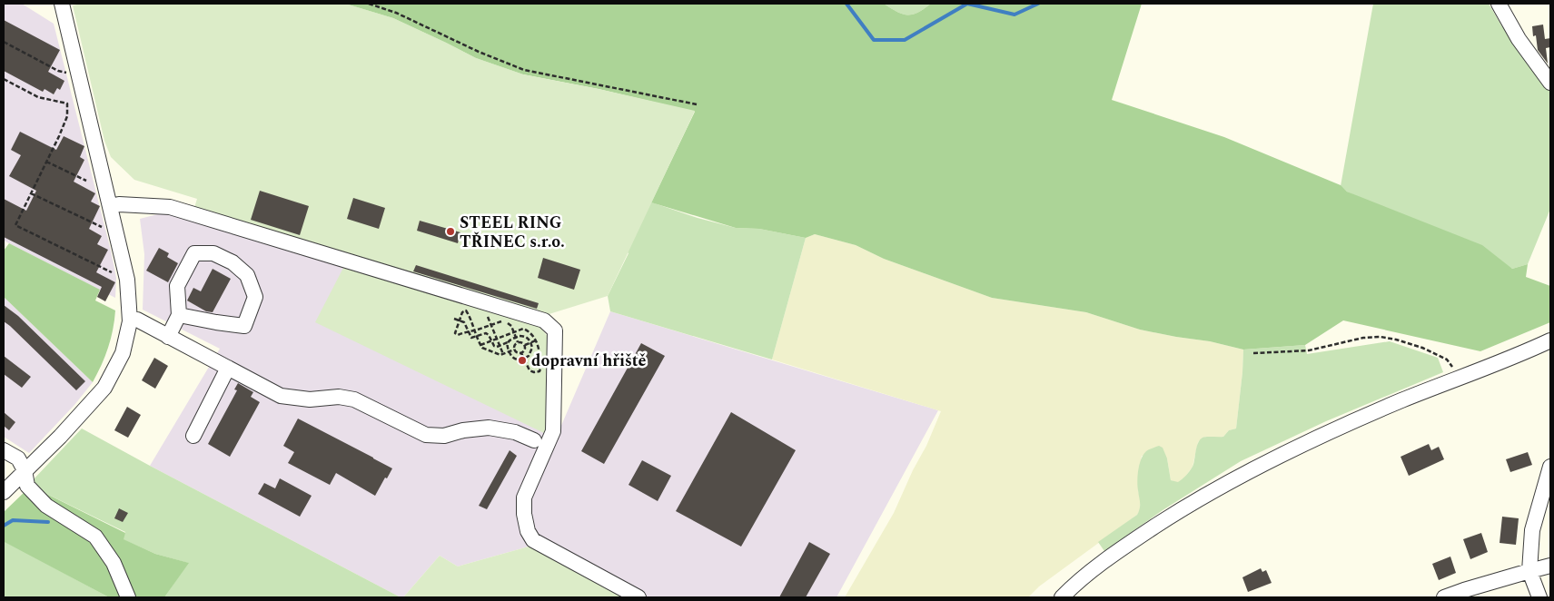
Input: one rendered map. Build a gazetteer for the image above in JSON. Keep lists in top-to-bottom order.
{
  "places": ["STEEL RING TŘINEC s.r.o.", "dopravní hřiště"]
}
